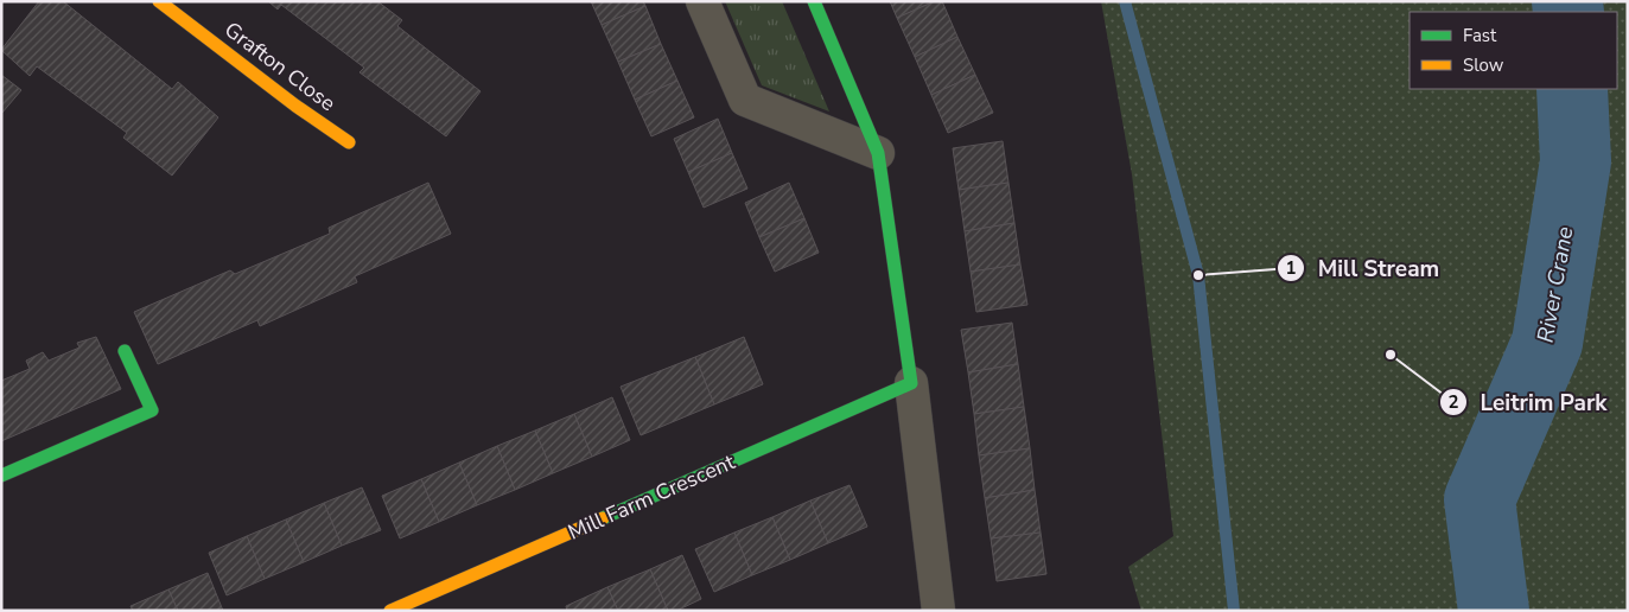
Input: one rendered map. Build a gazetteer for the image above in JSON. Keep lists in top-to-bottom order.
{
  "streets": {
    "street": ["Grafton Close", "Mill Farm Crescent"]
  },
  "water": ["River Crane"],
  "places": ["Mill Stream", "Leitrim Park"],
  "legend": ["Fast", "Slow"]
}
